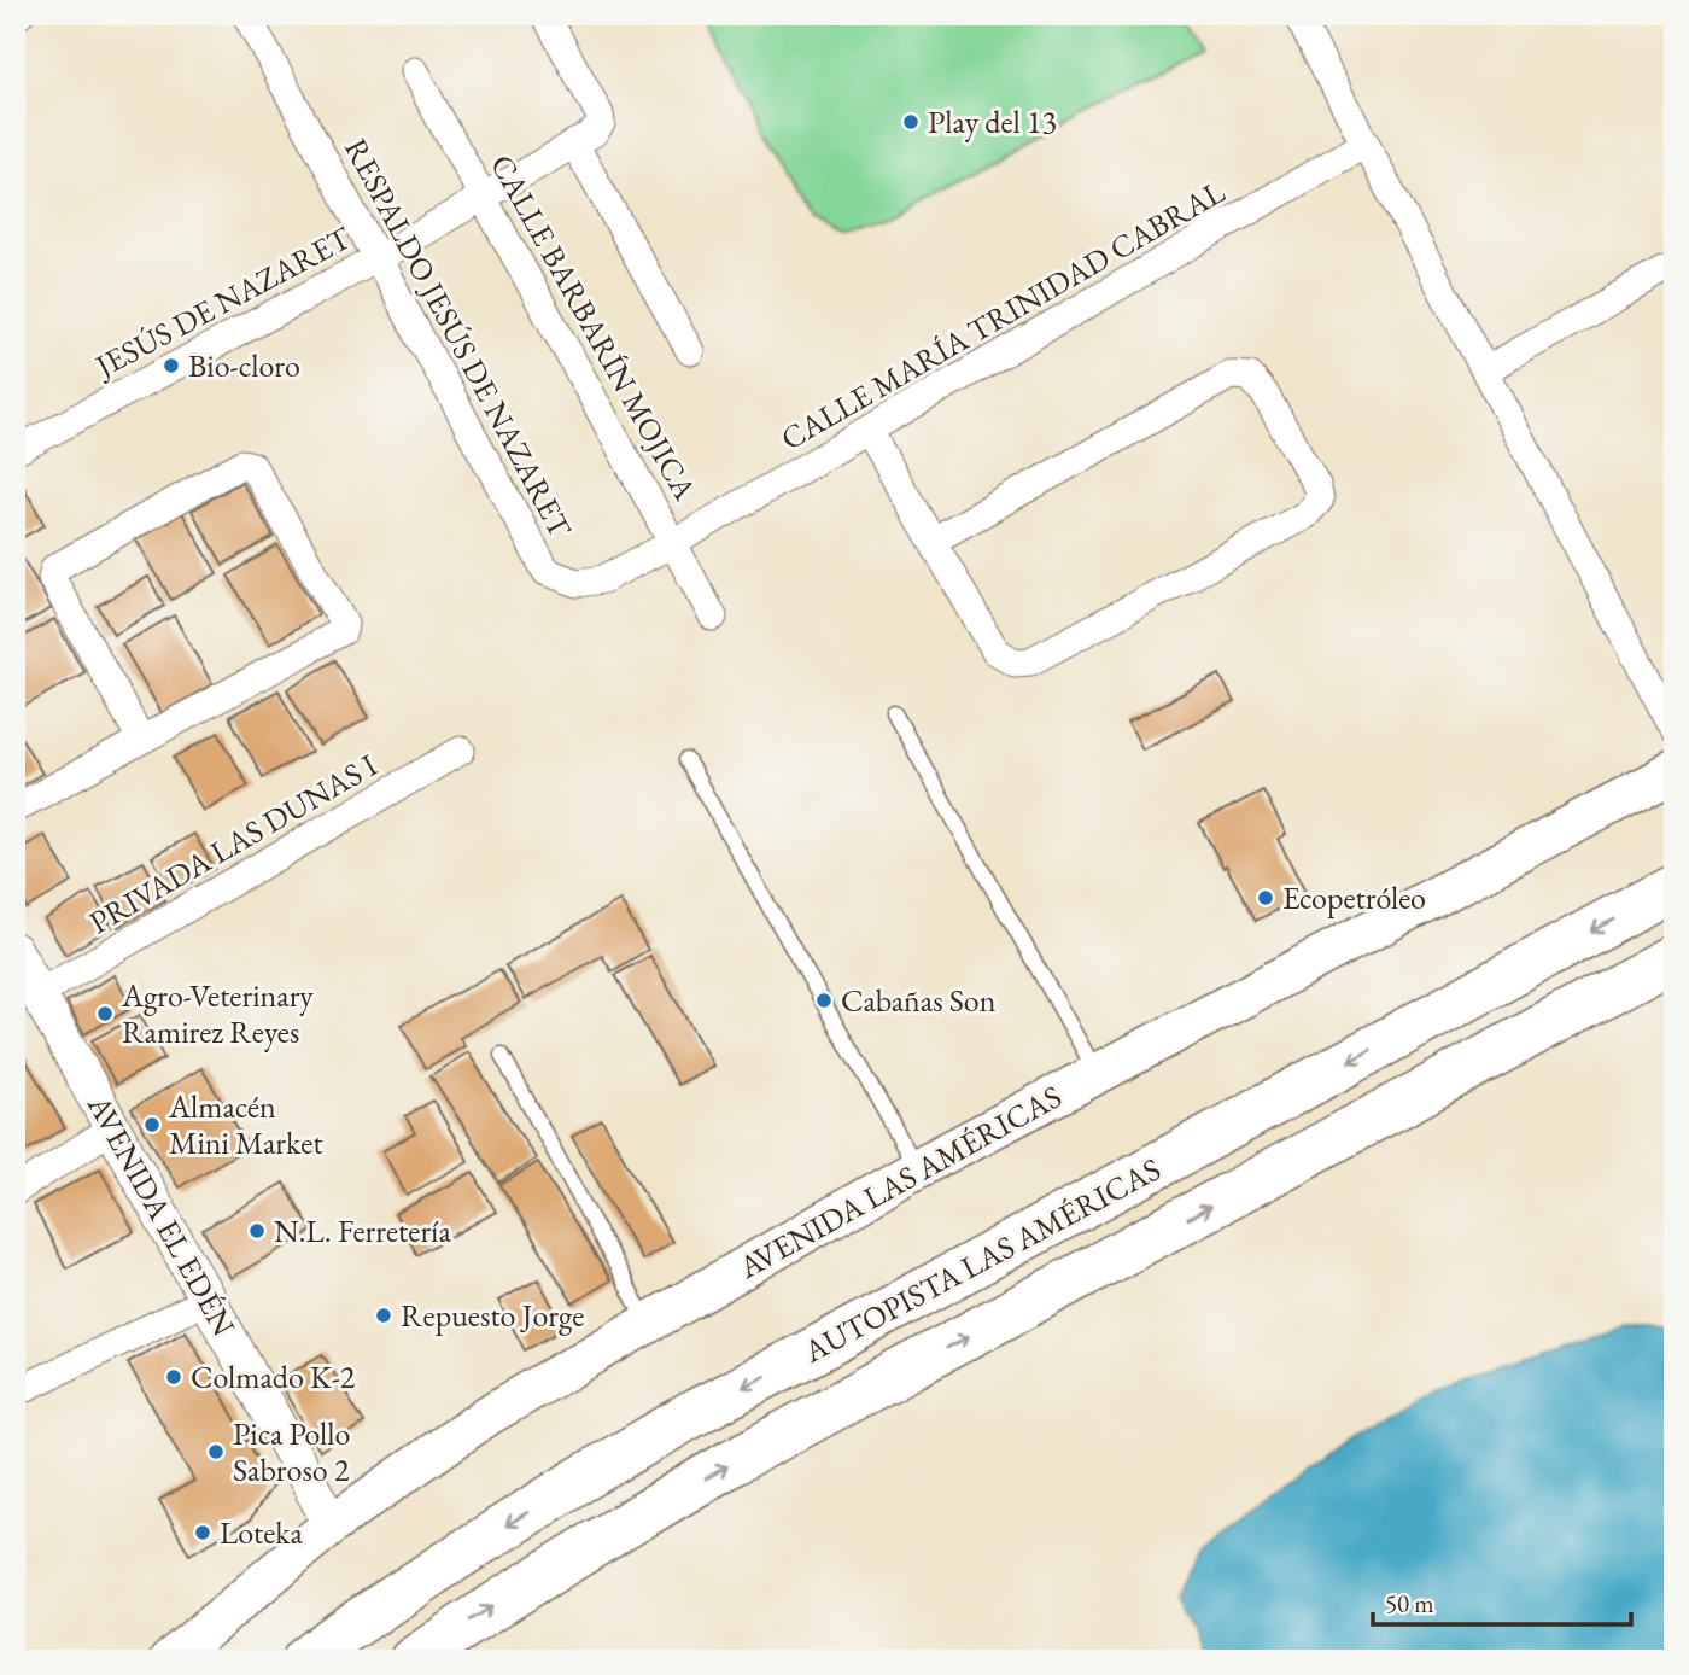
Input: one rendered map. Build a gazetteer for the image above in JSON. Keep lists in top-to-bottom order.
{
  "streets": {
    "highway": ["AUTOPISTA LAS AMÉRICAS"],
    "main road": ["AVENIDA LAS AMÉRICAS"],
    "street": [
      "JESÚS DE NAZARET",
      "CALLE MARÍA TRINIDAD CABRAL",
      "CALLE BARBARÍN MOJICA",
      "RESPALDO JESÚS DE NAZARET",
      "PRIVADA LAS DUNAS I",
      "AVENIDA EL EDÉN"
    ]
  },
  "crossings": [
    ["JESÚS DE NAZARET", "CALLE BARBARÍN MOJICA"],
    ["JESÚS DE NAZARET", "RESPALDO JESÚS DE NAZARET"],
    ["CALLE MARÍA TRINIDAD CABRAL", "CALLE BARBARÍN MOJICA"],
    ["CALLE MARÍA TRINIDAD CABRAL", "RESPALDO JESÚS DE NAZARET"],
    ["CALLE BARBARÍN MOJICA", "RESPALDO JESÚS DE NAZARET"],
    ["PRIVADA LAS DUNAS I", "AVENIDA EL EDÉN"],
    ["AVENIDA LAS AMÉRICAS", "AVENIDA EL EDÉN"]
  ],
  "places": [
    "Play del 13",
    "Bio-cloro",
    "Ecopetróleo",
    "Cabañas Son",
    "Agro-Veterinary Ramirez Reyes",
    "Almacén Mini Market",
    "N.L. Ferretería",
    "Repuesto Jorge",
    "Colmado K-2",
    "Pica Pollo Sabroso 2",
    "Loteka"
  ],
  "scale_bar": "50 m"
}
